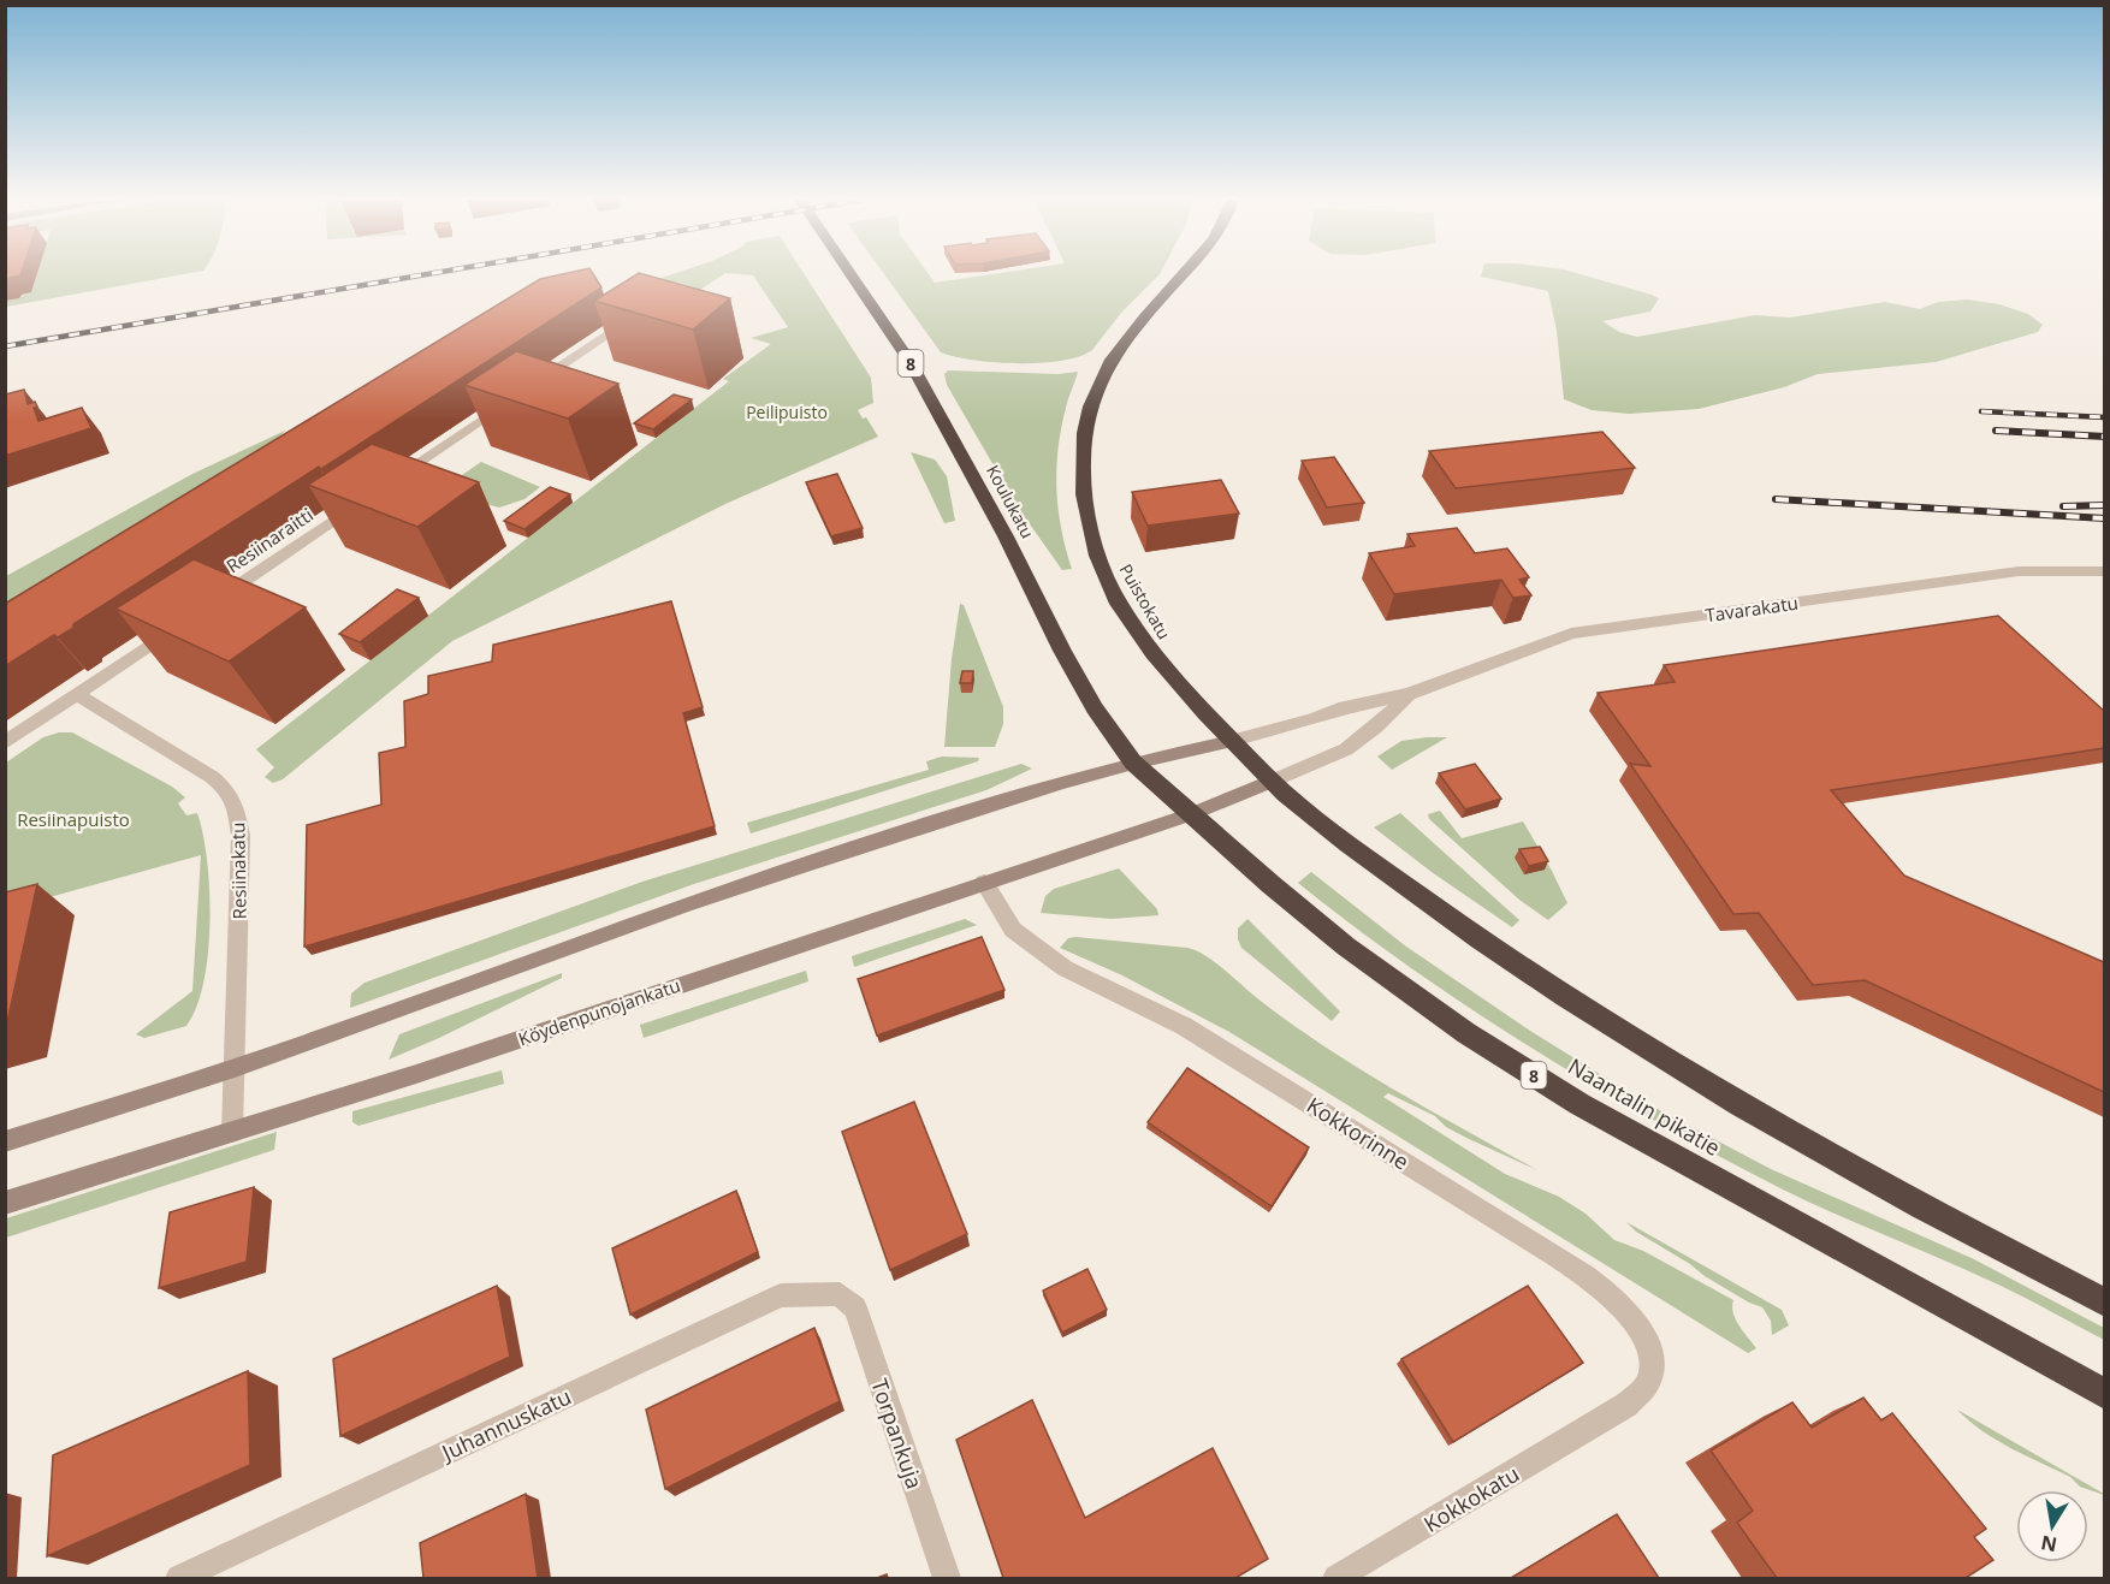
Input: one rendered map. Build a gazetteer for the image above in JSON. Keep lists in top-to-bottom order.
{
  "streets": {
    "highway": [
      "8",
      "Koulukatu",
      "Puistokatu",
      "Naantalin pikatie"
    ],
    "main road": ["Köydenpunojankatu"],
    "street": [
      "Resiinaraitti",
      "Tavarakatu",
      "Resiinakatu",
      "Kokkorinne",
      "Juhannuskatu",
      "Torpankuja",
      "Kokkokatu"
    ]
  },
  "crossings": [
    ["Koulukatu", "Köydenpunojankatu"],
    ["Koulukatu", "Naantalin pikatie"],
    ["Puistokatu", "Tavarakatu"],
    ["Tavarakatu", "Köydenpunojankatu"],
    ["Resiinakatu", "Köydenpunojankatu"],
    ["Köydenpunojankatu", "Naantalin pikatie"],
    ["Köydenpunojankatu", "Kokkorinne"],
    ["Kokkorinne", "Kokkokatu"],
    ["Juhannuskatu", "Torpankuja"]
  ],
  "parks": ["Peilipuisto", "Resiinapuisto"],
  "north": "bottom"
}
